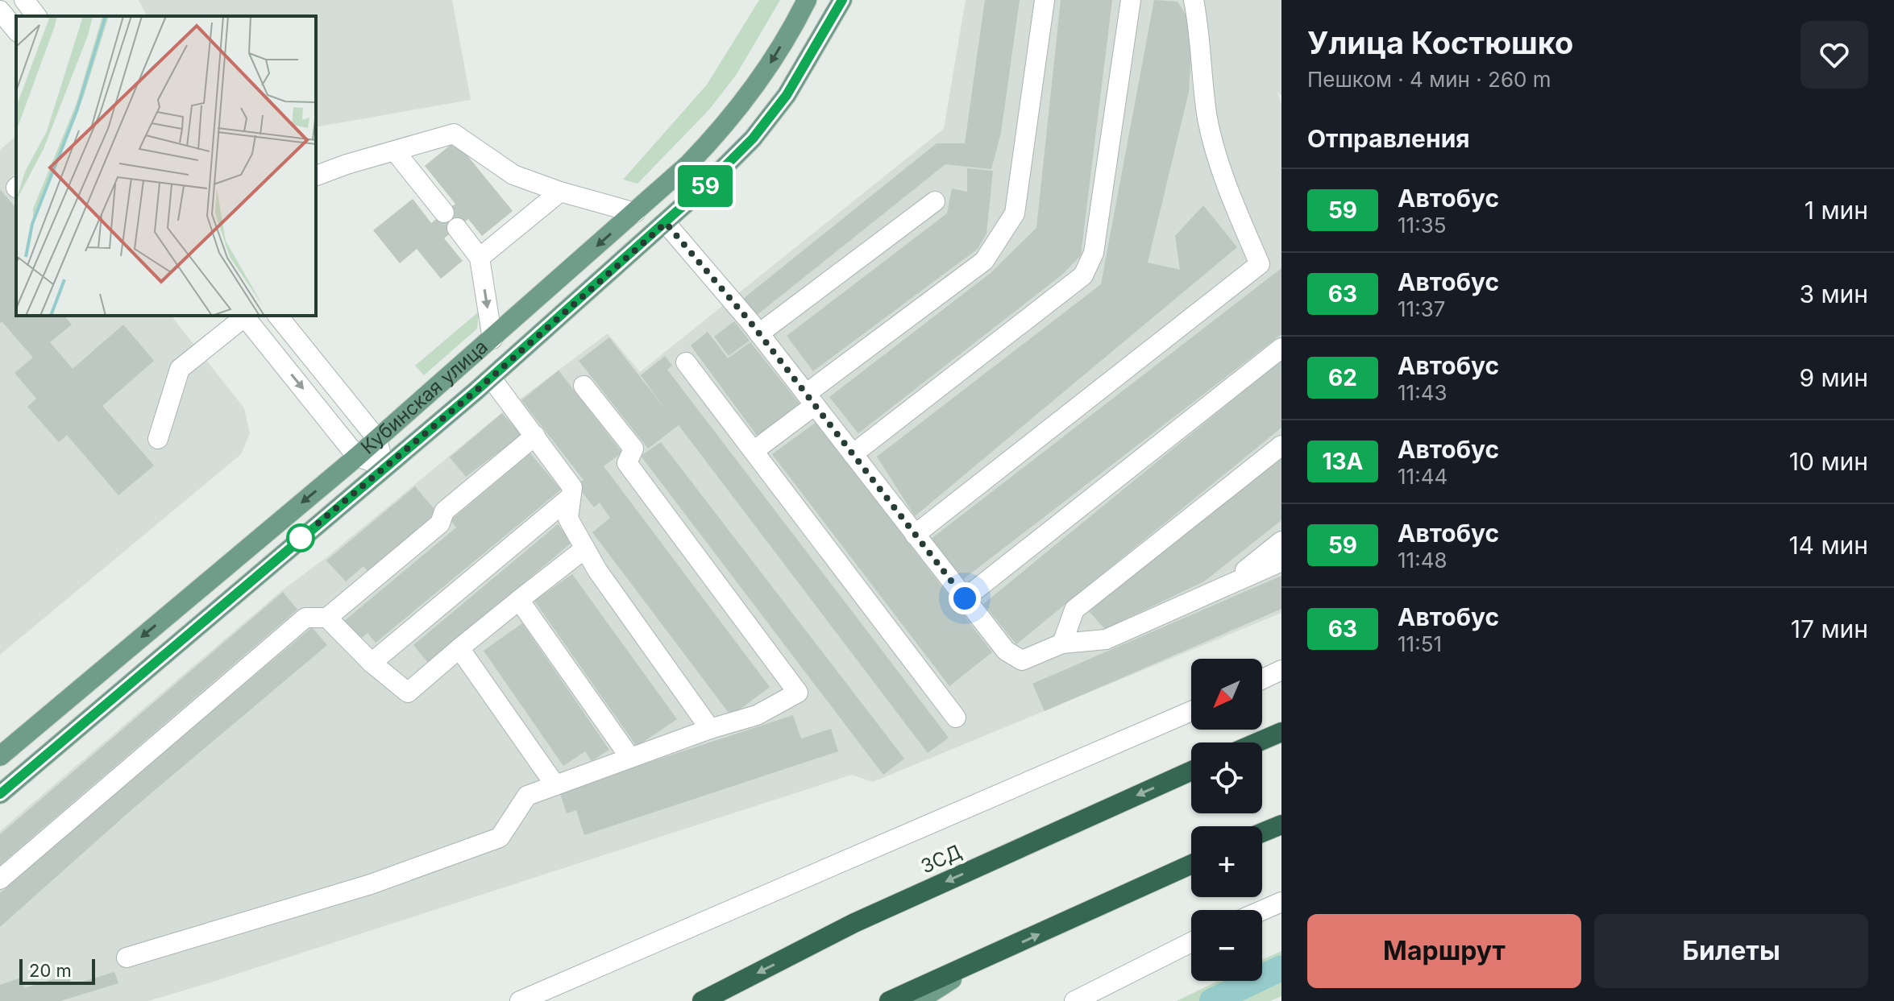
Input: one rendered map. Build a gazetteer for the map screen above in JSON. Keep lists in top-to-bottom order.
{
  "streets": {
    "highway": ["ЗСД"],
    "main road": ["Кубинская улица"]
  },
  "lines": ["bus line 59"],
  "scale_bar": "20 m",
  "north": "bottom left",
  "page": {
    "on_map": "59",
    "heading": [
      ["Улица Костюшко", "Пешком · 4 мин · 260 m"],
      "Отправления"
    ],
    "list": [
      {
        "mark": "59",
        "name": "Автобус",
        "note": "11:35",
        "value": "1 мин"
      },
      {
        "mark": "63",
        "name": "Автобус",
        "note": "11:37",
        "value": "3 мин"
      },
      {
        "mark": "62",
        "name": "Автобус",
        "note": "11:43",
        "value": "9 мин"
      },
      {
        "mark": "13А",
        "name": "Автобус",
        "note": "11:44",
        "value": "10 мин"
      },
      {
        "mark": "59",
        "name": "Автобус",
        "note": "11:48",
        "value": "14 мин"
      },
      {
        "mark": "63",
        "name": "Автобус",
        "note": "11:51",
        "value": "17 мин"
      }
    ],
    "map_buttons": ["+", "−"],
    "buttons": ["Маршрут", "Билеты"],
    "scale": "20 m"
  }
}
